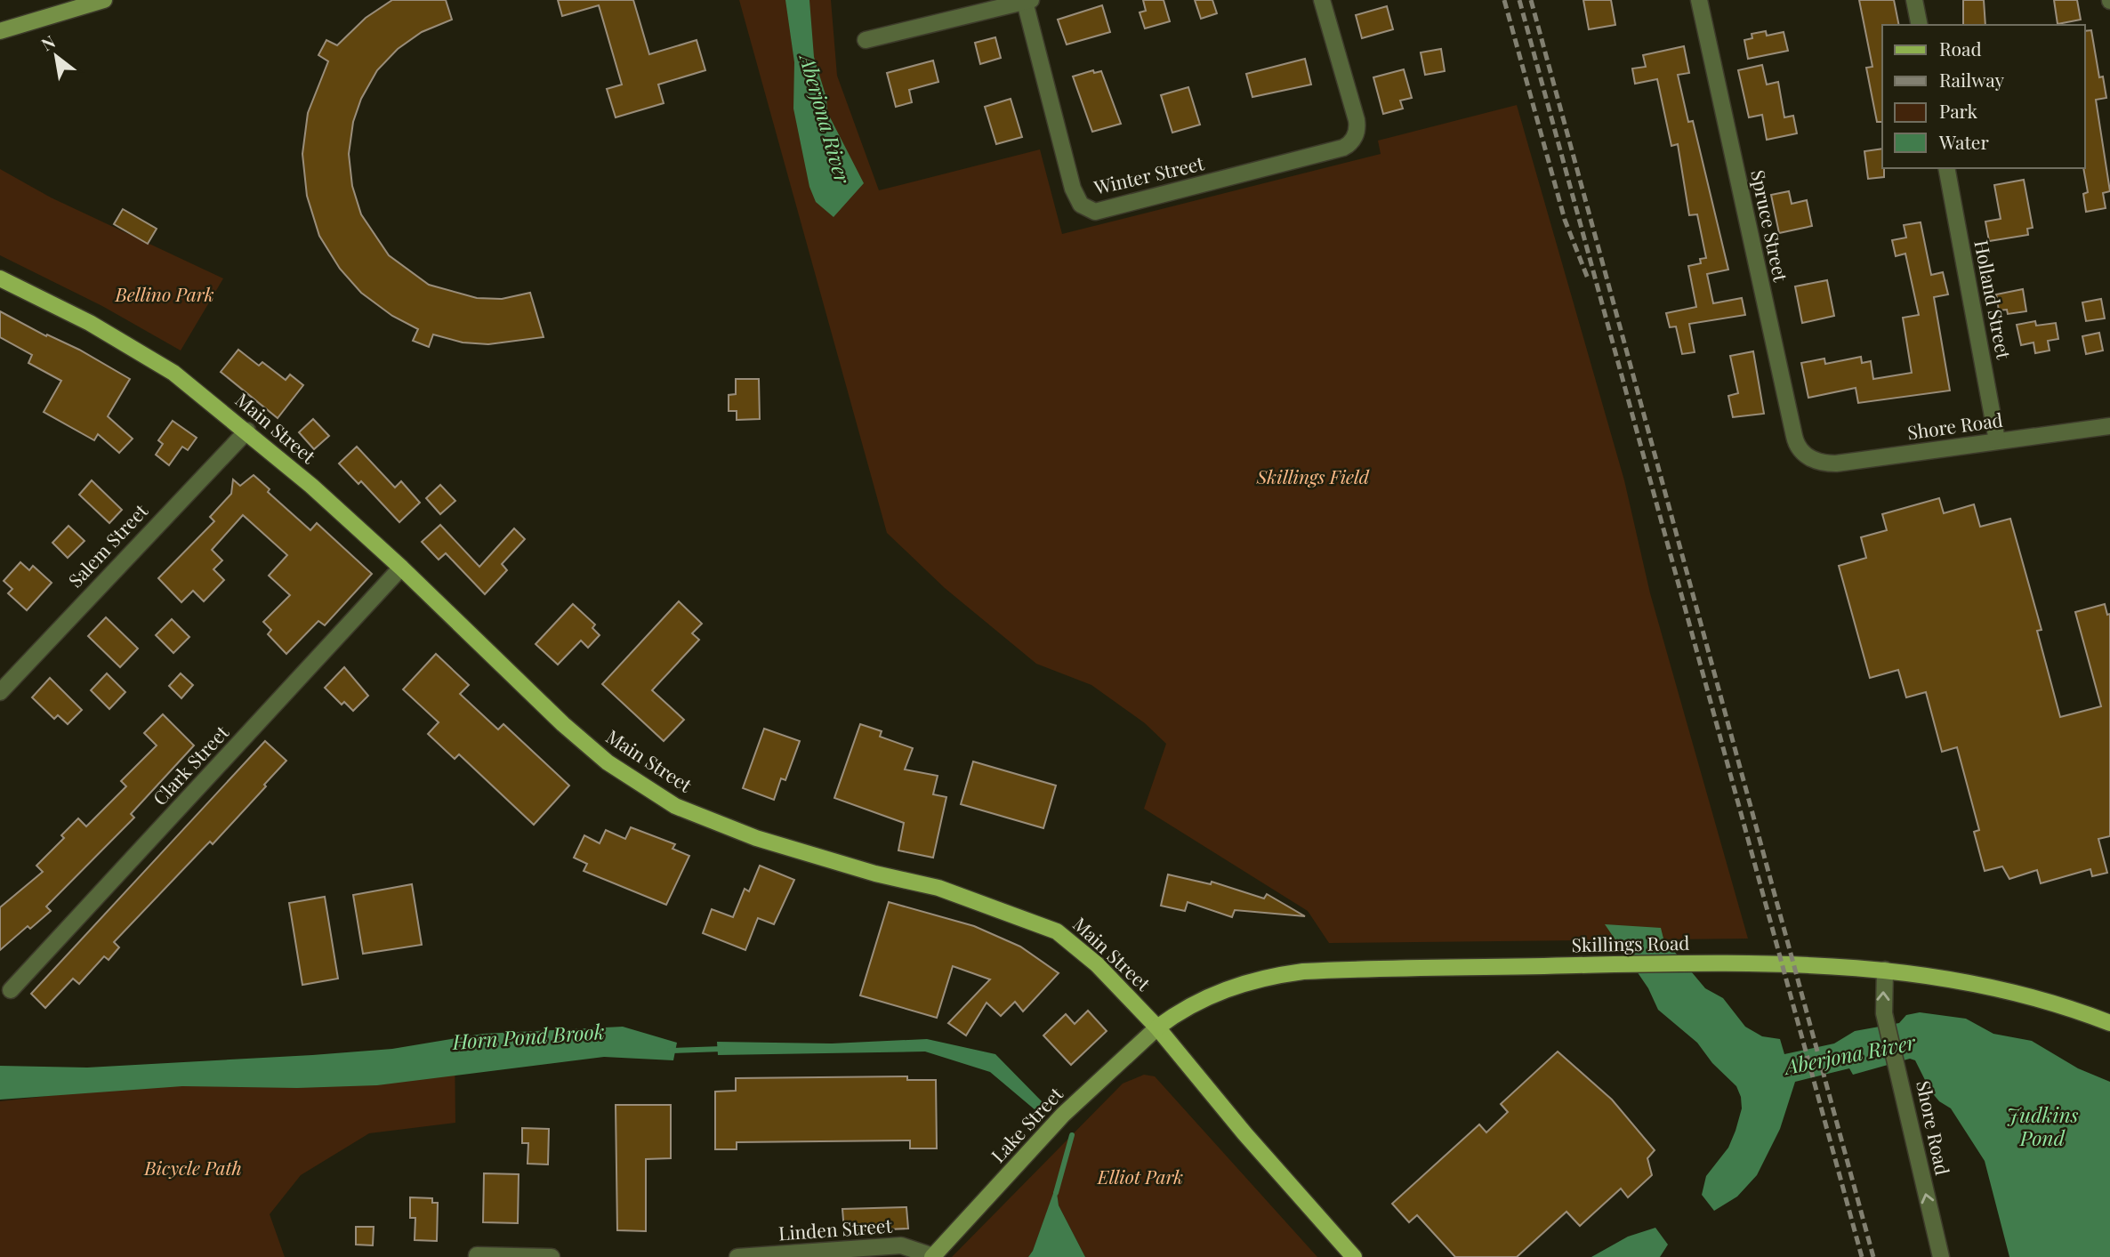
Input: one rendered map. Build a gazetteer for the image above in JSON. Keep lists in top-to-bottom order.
{
  "streets": {
    "main road": ["Main Street", "Skillings Road"],
    "street": [
      "Winter Street",
      "Spruce Street",
      "Holland Street",
      "Shore Road",
      "Salem Street",
      "Clark Street",
      "Lake Street",
      "Linden Street"
    ]
  },
  "crossings": [
    ["Spruce Street", "Shore Road"],
    ["Holland Street", "Shore Road"],
    ["Shore Road", "Skillings Road"],
    ["Main Street", "Salem Street"],
    ["Main Street", "Clark Street"],
    ["Main Street", "Skillings Road"],
    ["Main Street", "Lake Street"],
    ["Skillings Road", "Lake Street"],
    ["Lake Street", "Linden Street"]
  ],
  "one_way": ["Shore Road"],
  "water": ["Aberjona River", "Horn Pond Brook", "Judkins Pond"],
  "parks": [
    "Bellino Park",
    "Skillings Field",
    "Bicycle Path",
    "Elliot Park"
  ],
  "legend": [
    "Road",
    "Railway",
    "Park",
    "Water"
  ],
  "north": "top left"
}
